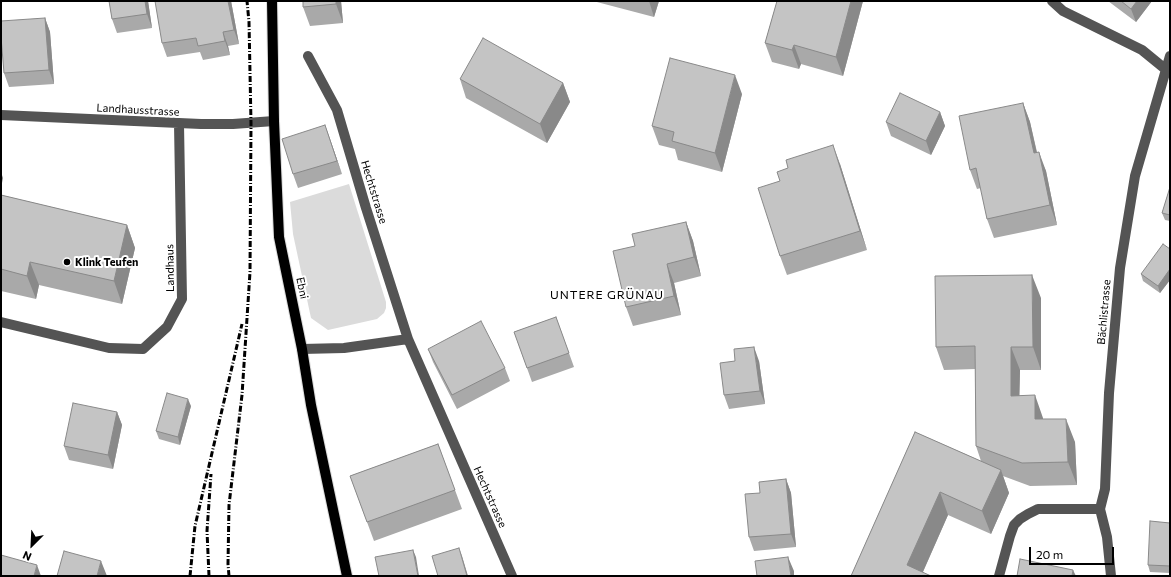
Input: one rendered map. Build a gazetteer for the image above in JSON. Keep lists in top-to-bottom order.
{
  "streets": {
    "main road": ["Ebni"],
    "street": [
      "Landhausstrasse",
      "Hechtstrasse",
      "Landhaus",
      "Bächlistrasse"
    ]
  },
  "crossings": [
    ["Landhausstrasse", "Landhaus"],
    ["Landhausstrasse", "Ebni"]
  ],
  "districts": ["UNTERE GRÜNAU"],
  "places": ["Klink Teufen"],
  "scale_bar": "20 m",
  "north": "bottom left"
}
